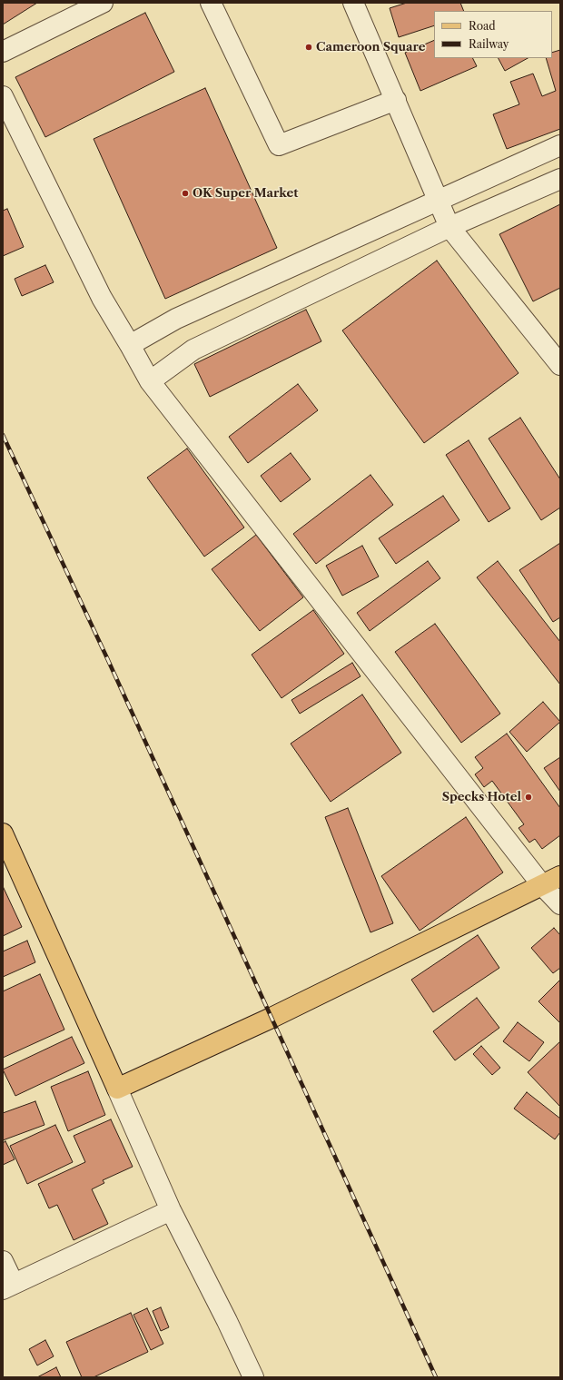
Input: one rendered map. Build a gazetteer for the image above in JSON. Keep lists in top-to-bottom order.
{
  "places": ["Cameroon Square", "OK Super Market", "Specks Hotel"],
  "legend": ["Road", "Railway"]
}
